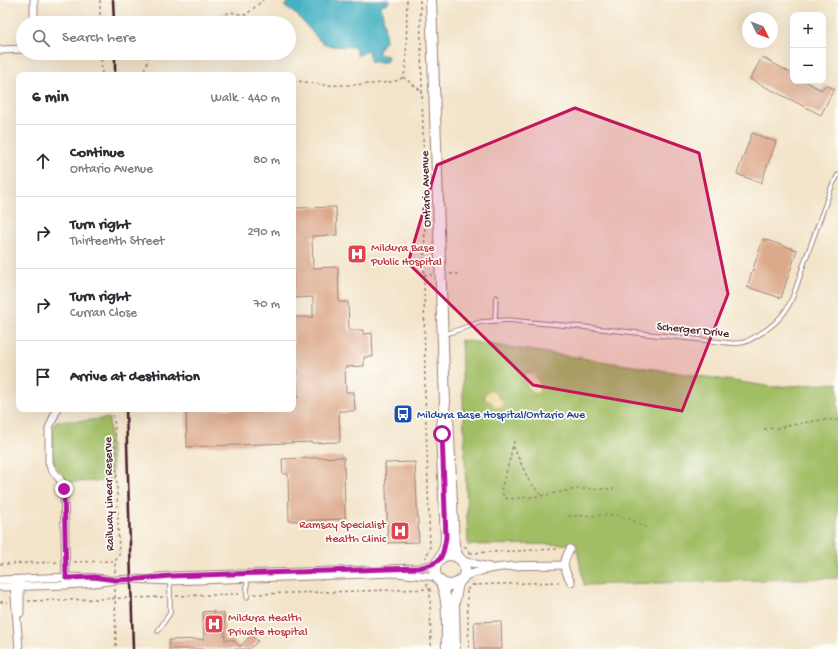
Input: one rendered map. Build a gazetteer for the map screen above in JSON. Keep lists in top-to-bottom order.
{
  "streets": {
    "street": ["Ontario Avenue"],
    "lane": ["Scherger Drive"],
    "path": ["Railway Linear Reserve"]
  },
  "crossings": [
    ["Ontario Avenue", "Scherger Drive"]
  ],
  "places": {
    "hospital": ["Mildura Base Public Hospital", "Ramsay Specialist Health Clinic", "Mildura Health Private Hospital"],
    "bus stop": ["Mildura Base Hospital/Ontario Ave"]
  },
  "north": "bottom right",
  "page": {
    "map_buttons": ["+", "−"],
    "search": "Search here",
    "heading": ["6 min", "Walk · 440 m"],
    "list": [
      ["Continue", "Ontario Avenue", "80 m"],
      ["Turn right", "Thirteenth Street", "290 m"],
      ["Turn right", "Curran Close", "70 m"],
      "Arrive at destination"
    ]
  }
}
